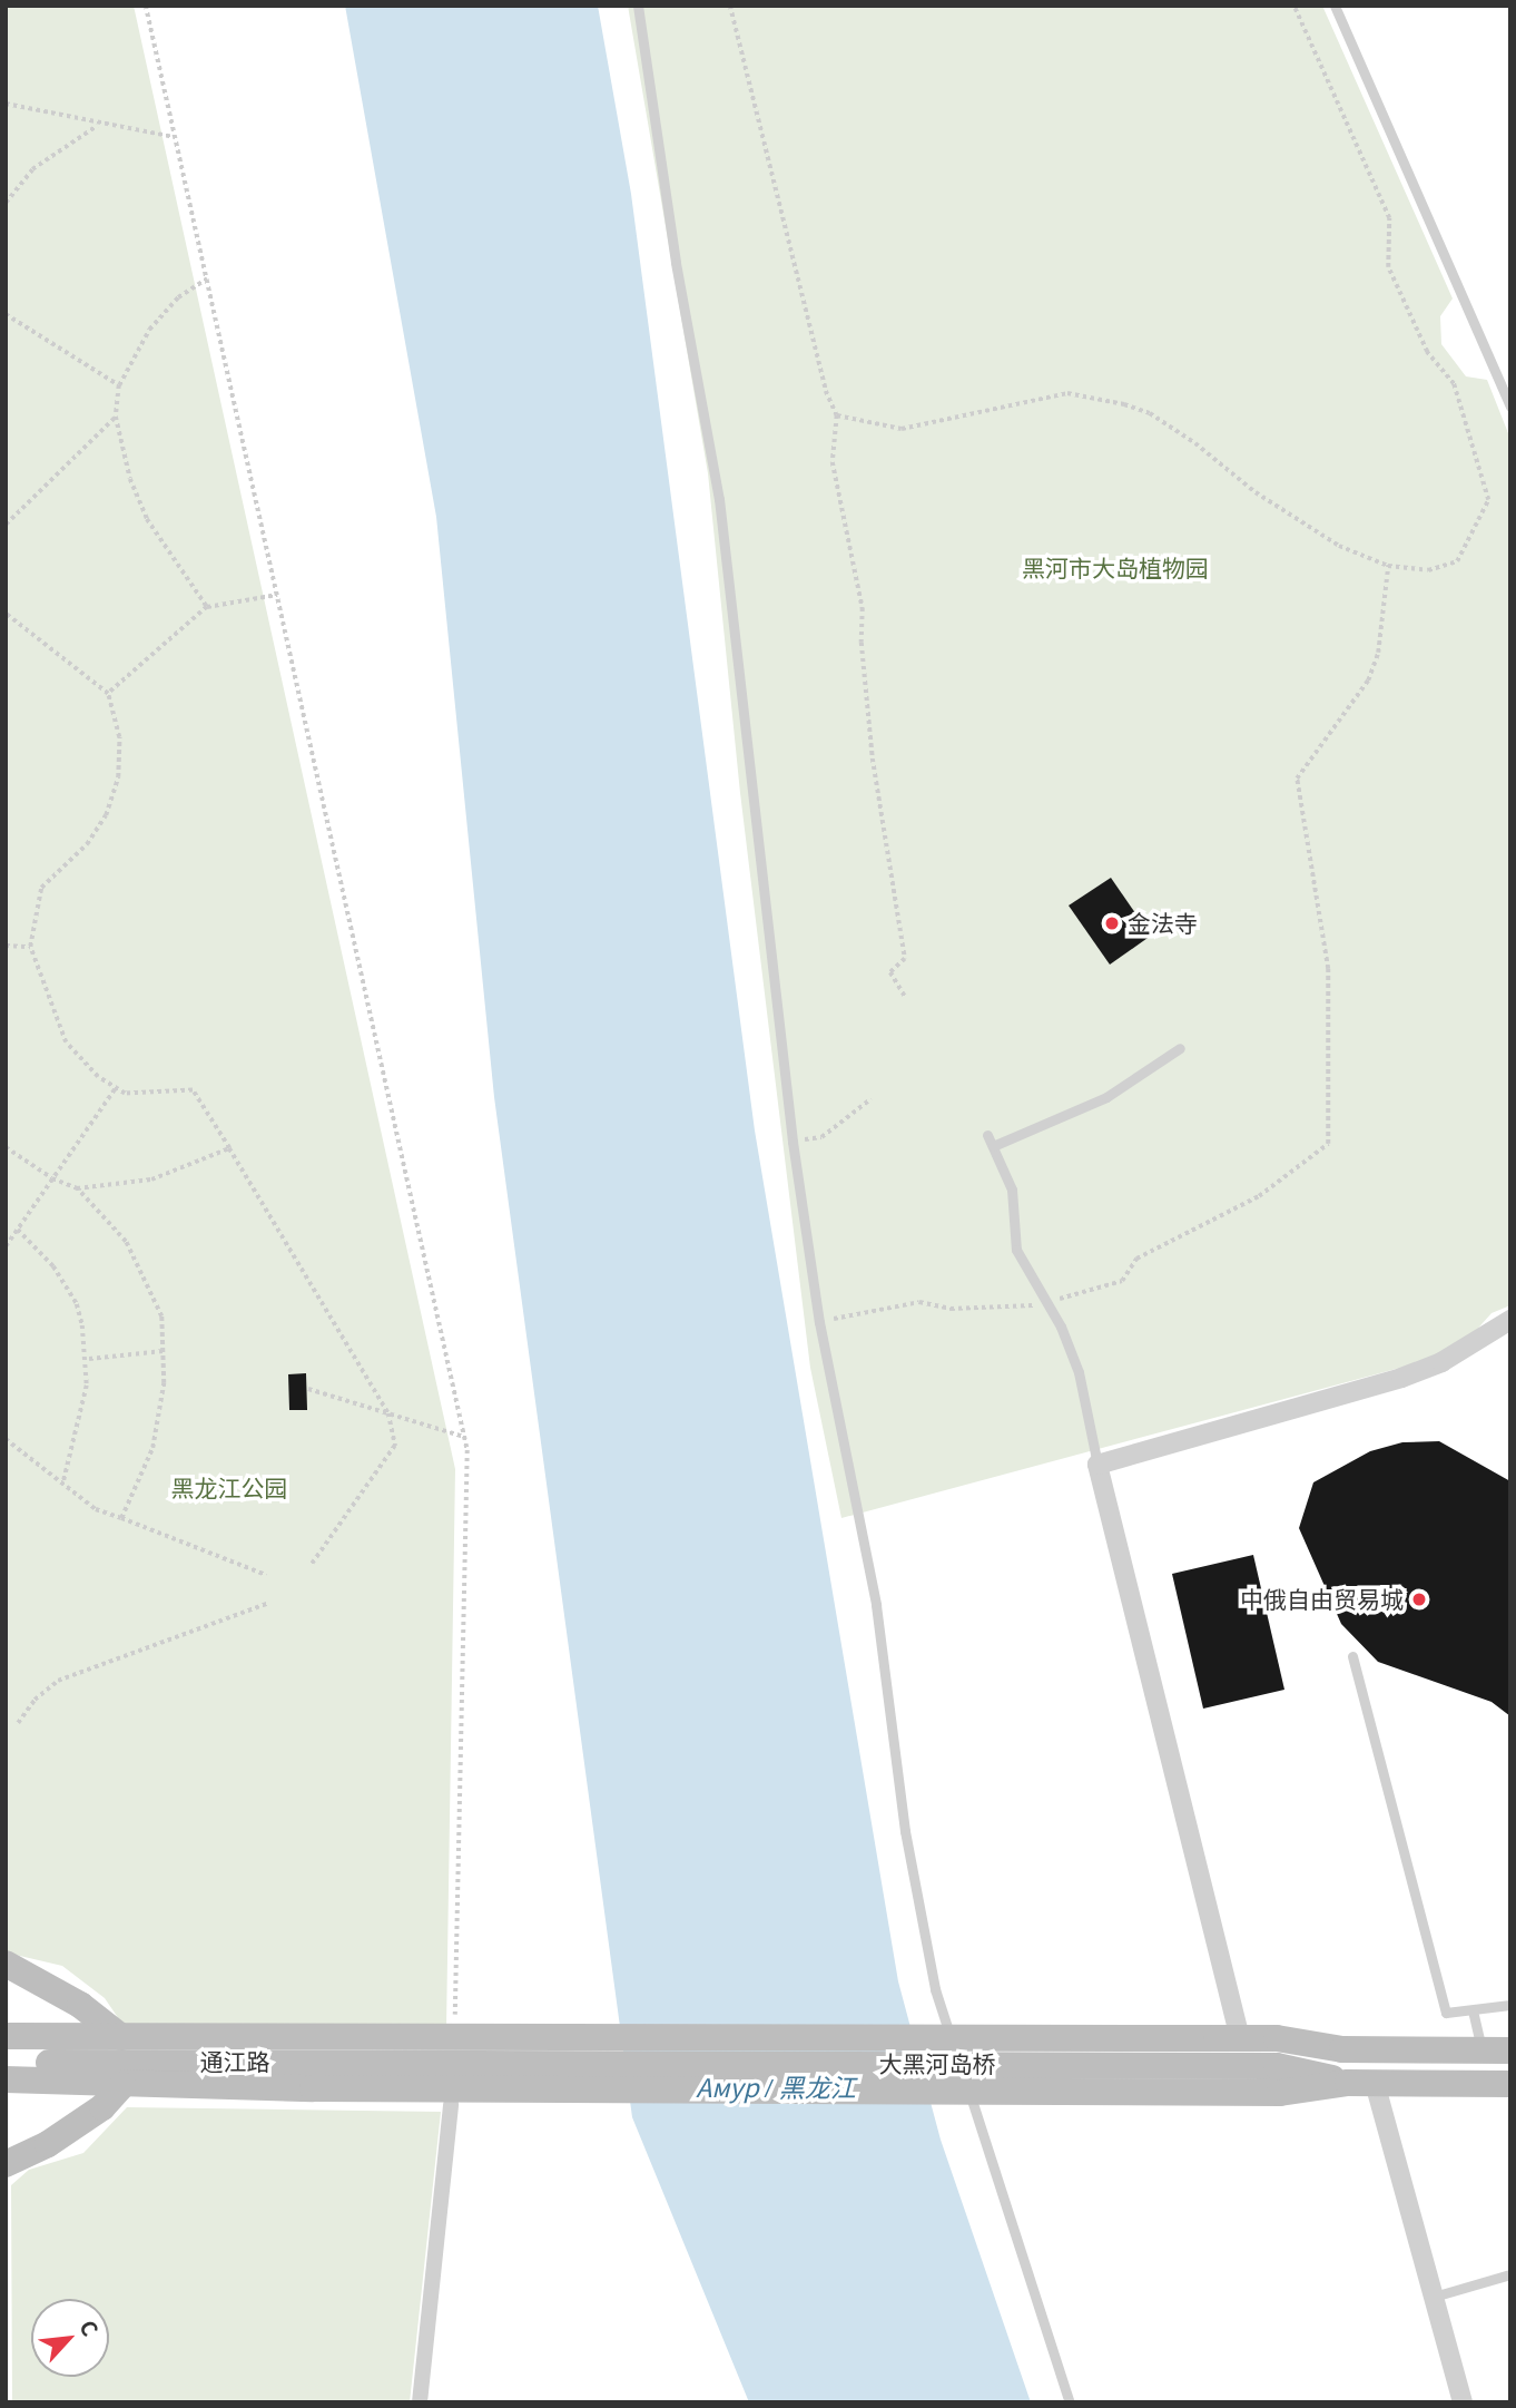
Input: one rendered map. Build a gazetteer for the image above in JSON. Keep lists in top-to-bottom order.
{
  "streets": {
    "main road": ["通江路", "大黑河岛桥"]
  },
  "crossings": [
    ["通江路", "大黑河岛桥"]
  ],
  "water": ["Амур / 黑龙江"],
  "parks": ["黑河市大岛植物园", "黑龙江公园"],
  "places": ["金法寺", "中俄自由贸易城"],
  "north": "top right"
}
